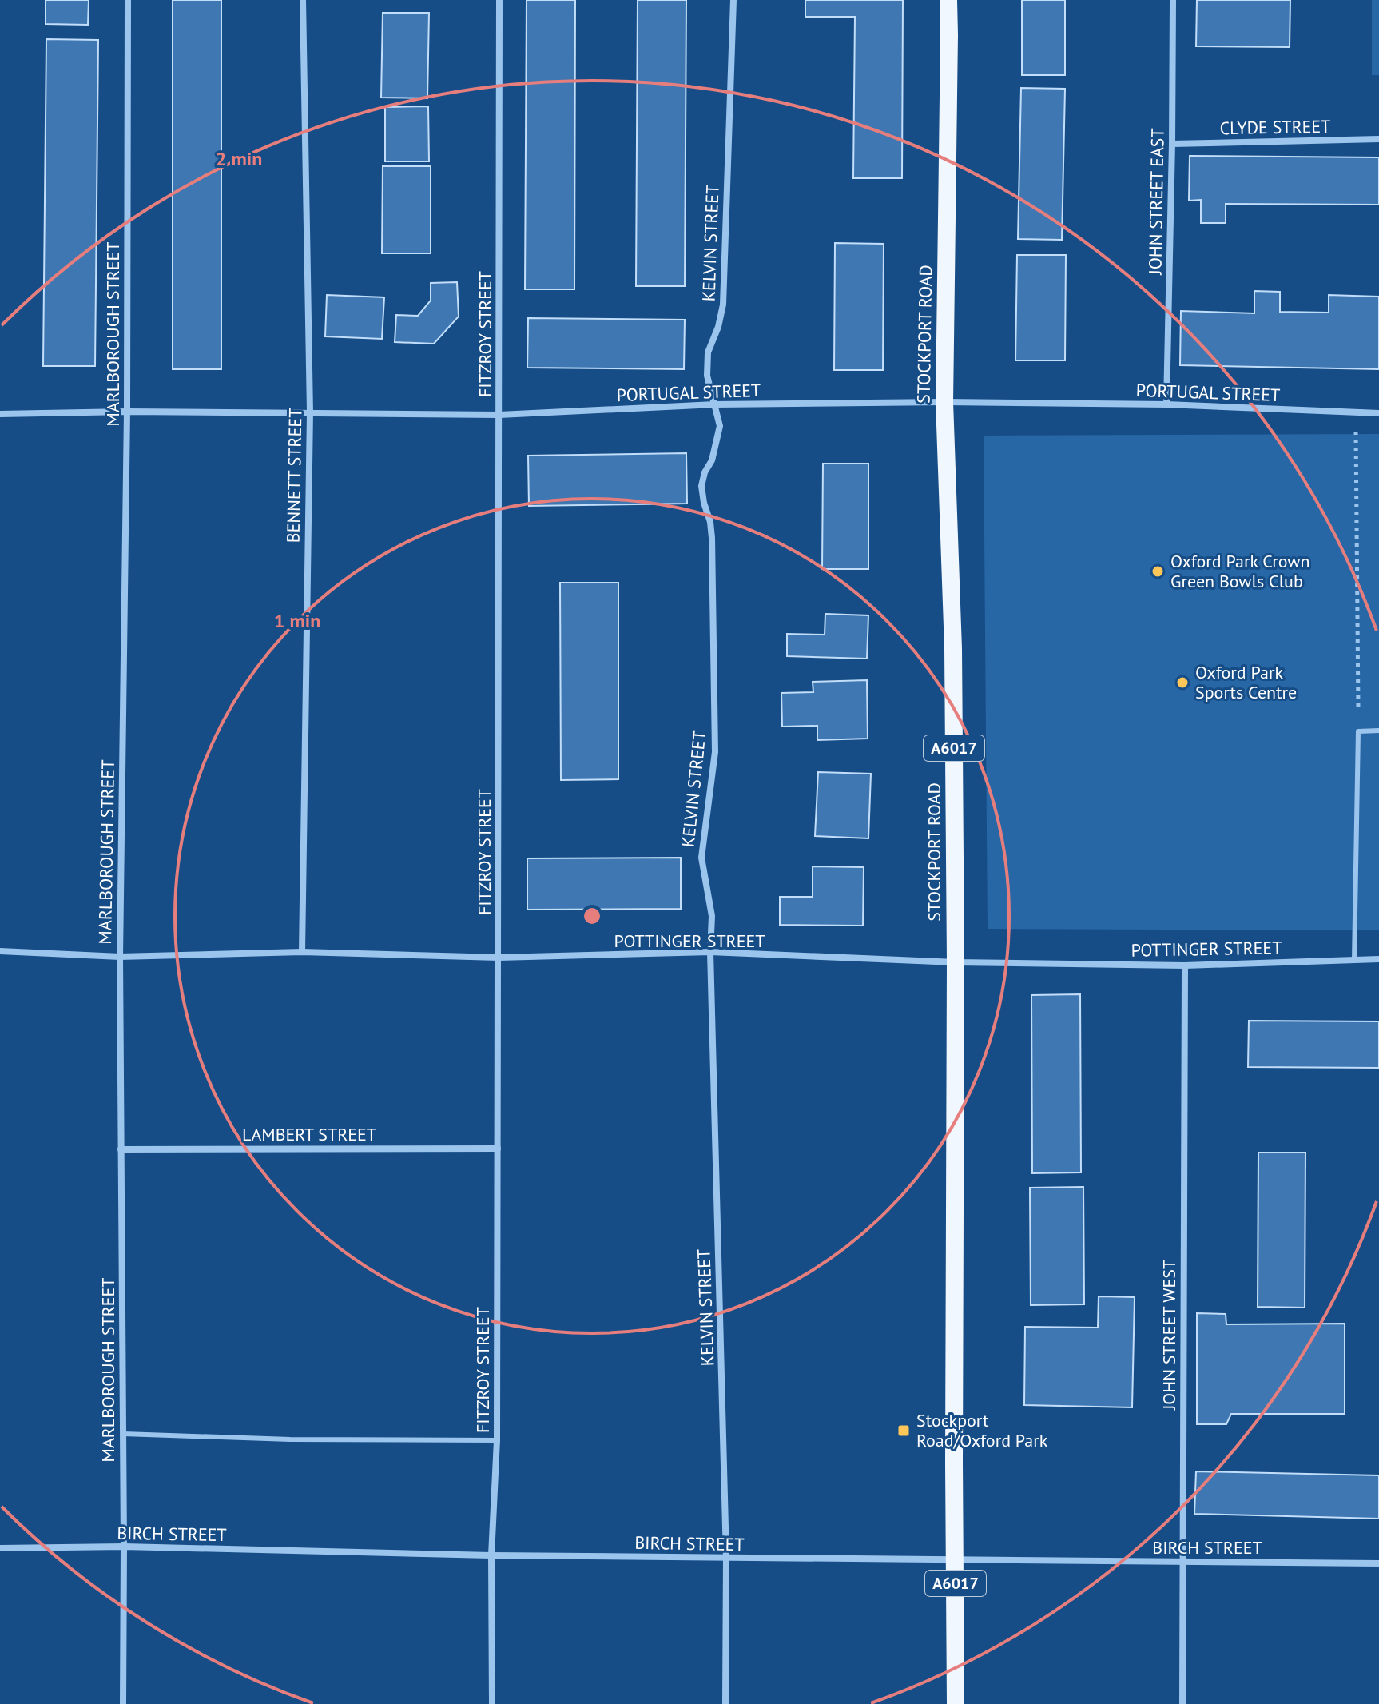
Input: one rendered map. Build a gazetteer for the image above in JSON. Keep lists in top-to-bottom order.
{
  "streets": {
    "highway": ["STOCKPORT ROAD", "A6017"],
    "street": [
      "CLYDE STREET",
      "JOHN STREET EAST",
      "KELVIN STREET",
      "MARLBOROUGH STREET",
      "FITZROY STREET",
      "PORTUGAL STREET",
      "BENNETT STREET",
      "POTTINGER STREET",
      "LAMBERT STREET",
      "JOHN STREET WEST",
      "BIRCH STREET"
    ]
  },
  "crossings": [
    ["CLYDE STREET", "JOHN STREET EAST"],
    ["JOHN STREET EAST", "PORTUGAL STREET"],
    ["KELVIN STREET", "PORTUGAL STREET"],
    ["KELVIN STREET", "POTTINGER STREET"],
    ["KELVIN STREET", "BIRCH STREET"],
    ["MARLBOROUGH STREET", "PORTUGAL STREET"],
    ["MARLBOROUGH STREET", "POTTINGER STREET"],
    ["MARLBOROUGH STREET", "LAMBERT STREET"],
    ["MARLBOROUGH STREET", "BIRCH STREET"],
    ["FITZROY STREET", "PORTUGAL STREET"],
    ["FITZROY STREET", "POTTINGER STREET"],
    ["FITZROY STREET", "LAMBERT STREET"],
    ["FITZROY STREET", "BIRCH STREET"],
    ["STOCKPORT ROAD", "PORTUGAL STREET"],
    ["STOCKPORT ROAD", "POTTINGER STREET"],
    ["STOCKPORT ROAD", "BIRCH STREET"],
    ["PORTUGAL STREET", "BENNETT STREET"],
    ["BENNETT STREET", "POTTINGER STREET"],
    ["POTTINGER STREET", "JOHN STREET WEST"],
    ["JOHN STREET WEST", "BIRCH STREET"]
  ],
  "places": {
    "other": ["Oxford Park Crown Green Bowls Club", "Oxford Park Sports Centre"],
    "transit": ["Stockport Road/Oxford Park"]
  },
  "rings": ["2 min", "1 min"]
}
